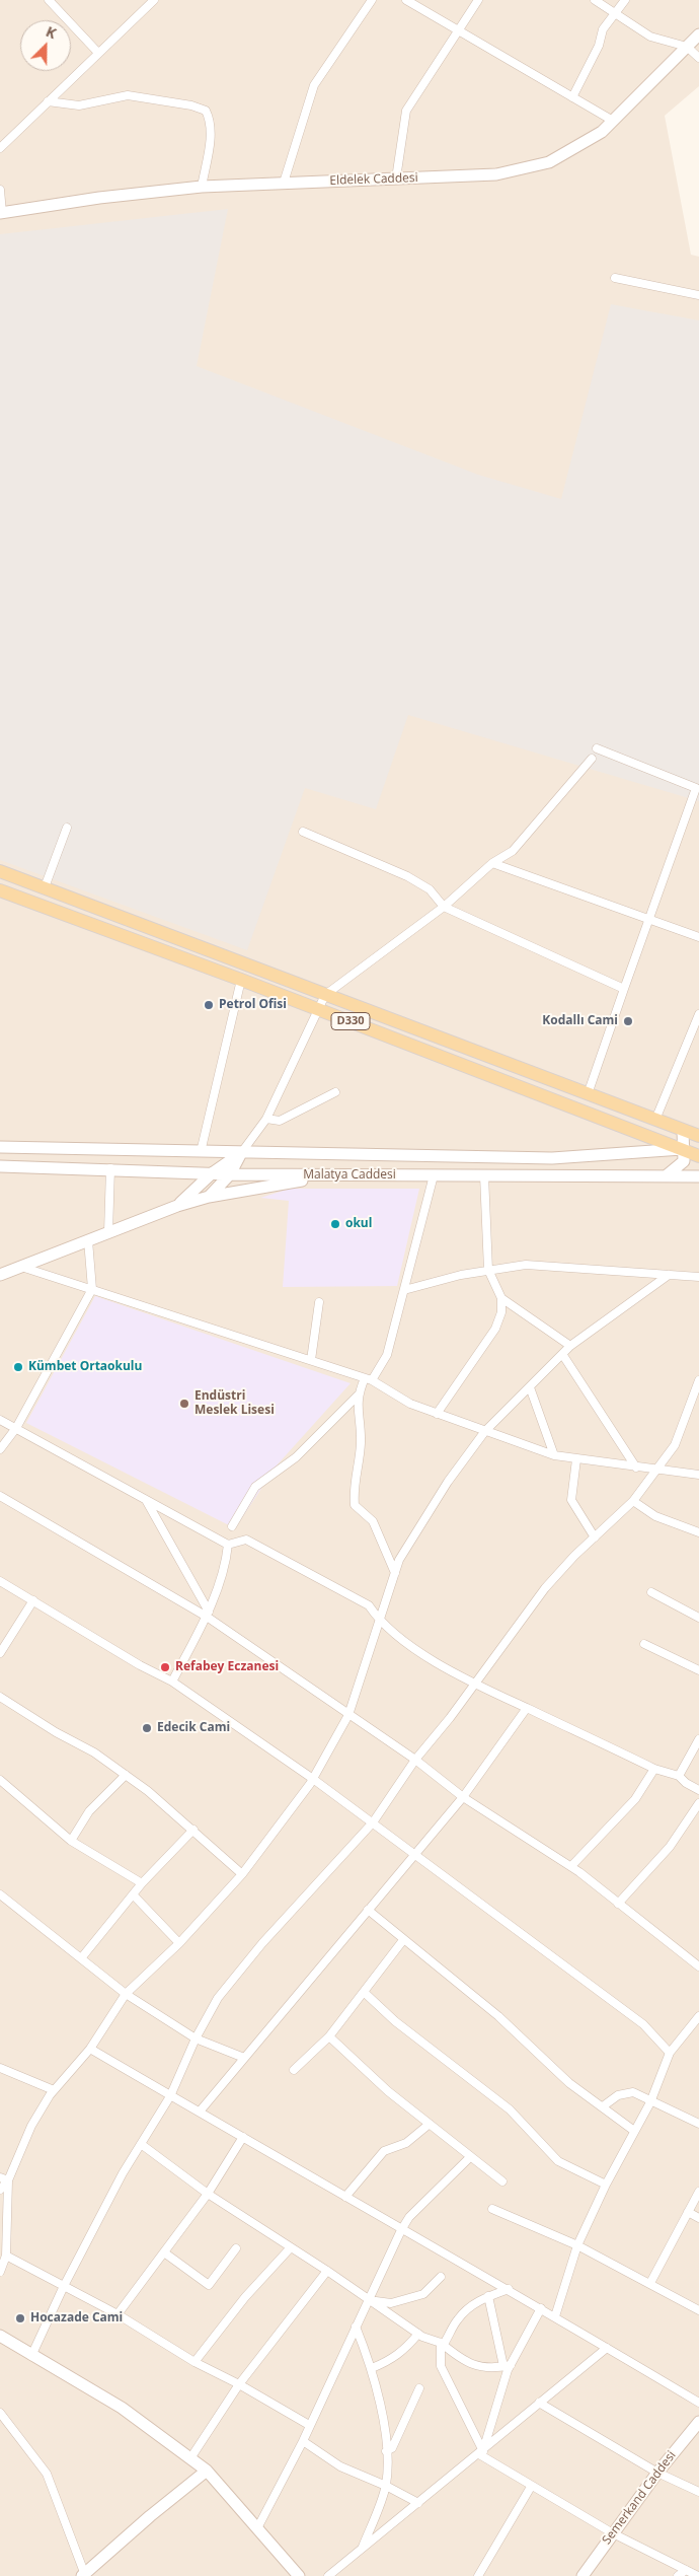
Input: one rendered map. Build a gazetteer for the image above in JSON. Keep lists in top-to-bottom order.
{
  "streets": {
    "main road": ["D330"],
    "street": ["Eldelek Caddesi", "Malatya Caddesi", "Semerkand Caddesi"]
  },
  "places": [
    "Petrol Ofisi",
    "Kodallı Cami",
    "okul",
    "Kümbet Ortaokulu",
    "Endüstri Meslek Lisesi",
    "Refabey Eczanesi",
    "Edecik Cami",
    "Hocazade Cami"
  ],
  "north": "top right"
}
